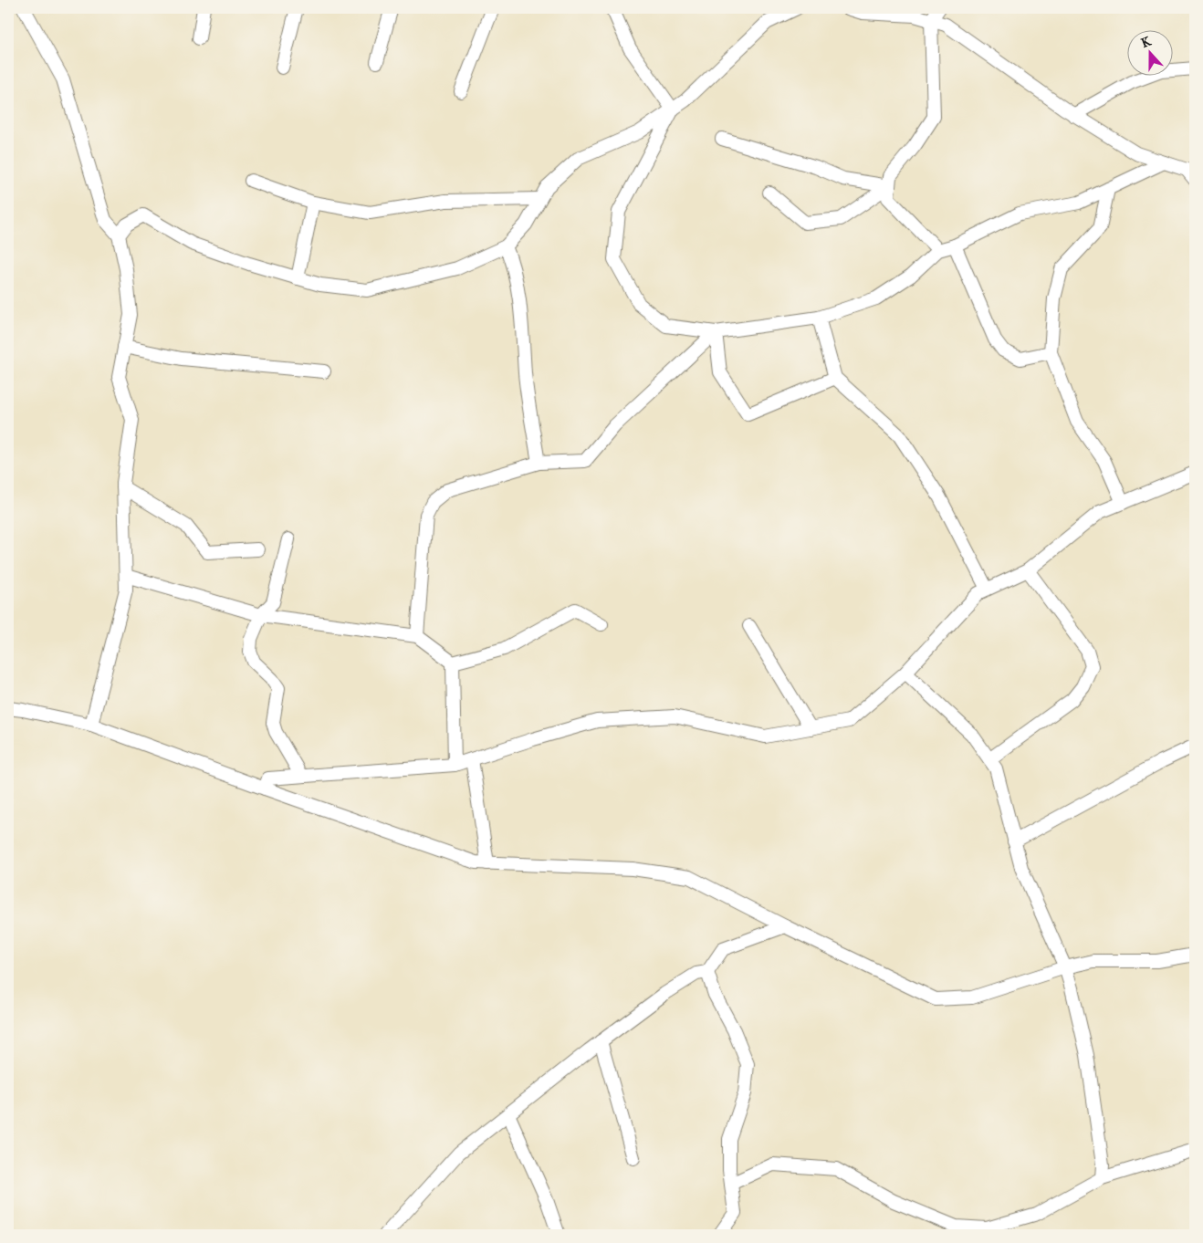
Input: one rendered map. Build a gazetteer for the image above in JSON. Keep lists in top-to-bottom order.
{
  "north": "top"
}
